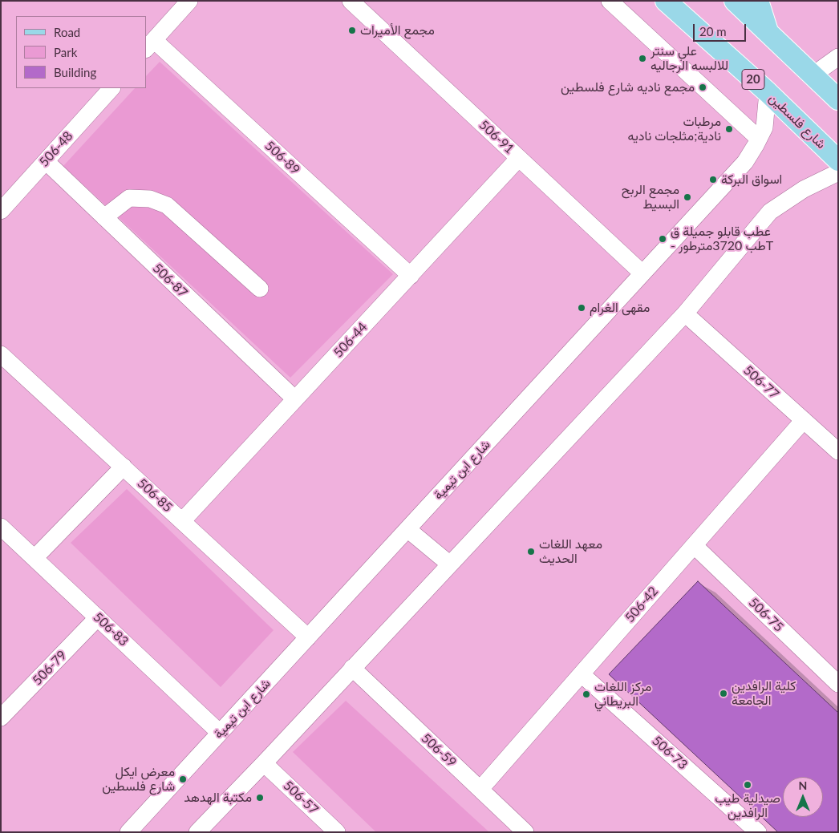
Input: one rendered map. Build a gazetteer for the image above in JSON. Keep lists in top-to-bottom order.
{
  "streets": {
    "main road": ["20", "شارع فلسطين"],
    "street": [
      "506-91",
      "506-48",
      "506-89",
      "506-87",
      "506-44",
      "506-77",
      "شارع ابن تيمية",
      "506-85",
      "506-42",
      "506-75",
      "506-83",
      "506-79",
      "506-59",
      "506-73",
      "506-57"
    ]
  },
  "crossings": [
    ["شارع فلسطين", "شارع ابن تيمية"],
    ["506-91", "506-44"],
    ["506-91", "شارع ابن تيمية"],
    ["506-48", "506-87"],
    ["506-89", "506-44"],
    ["506-87", "506-44"],
    ["506-44", "506-85"],
    ["506-77", "506-42"],
    ["شارع ابن تيمية", "506-85"],
    ["شارع ابن تيمية", "506-83"],
    ["506-42", "506-75"],
    ["506-42", "506-59"],
    ["506-42", "506-73"],
    ["506-83", "506-79"]
  ],
  "places": [
    "مجمع الأميرات",
    "علي سنتر للالبسه الرجاليه",
    "مجمع ناديه شارع فلسطين",
    "مرطبات نادية;مثلجات ناديه",
    "اسواق البركة",
    "مجمع الربح البسيط",
    "عطب قابلو جميلة ق - طب 3720مترطورT",
    "مقهى الغرام",
    "معهد اللغات الحديث",
    "كلية الرافدين الجامعة",
    "مركز اللغات البريطاني",
    "معرض ايكل شارع فلسطين",
    "صيدلية طيب الرافدين",
    "مكتبة الهدهد"
  ],
  "legend": ["Road", "Park", "Building"],
  "scale_bar": "20 m",
  "north": "top"
}
